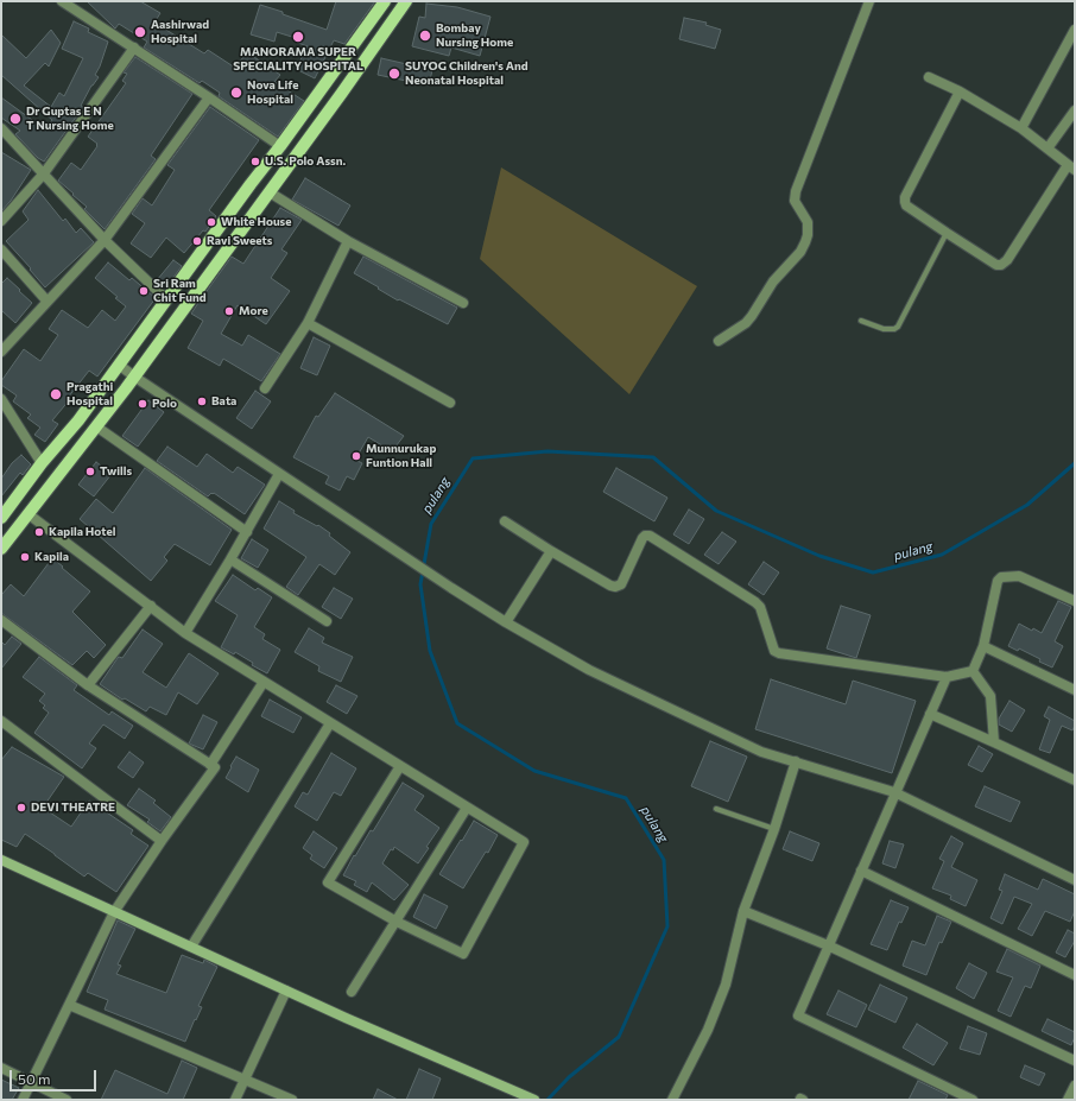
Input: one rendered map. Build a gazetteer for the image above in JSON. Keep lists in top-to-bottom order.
{
  "water": ["pulang"],
  "places": [
    "Aashirwad Hospital",
    "Bombay Nursing Home",
    "MANORAMA SUPER SPECIALITY HOSPITAL",
    "SUYOG Children's And Neonatal Hospital",
    "Nova Life Hospital",
    "Dr Guptas E N T Nursing Home",
    "U.S. Polo Assn.",
    "White House",
    "Ravi Sweets",
    "Sri Ram Chit Fund",
    "More",
    "Pragathi Hospital",
    "Bata",
    "Polo",
    "Munnurukap Funtion Hall",
    "Twills",
    "Kapila Hotel",
    "Kapila",
    "DEVI THEATRE"
  ],
  "scale_bar": "50 m"
}
